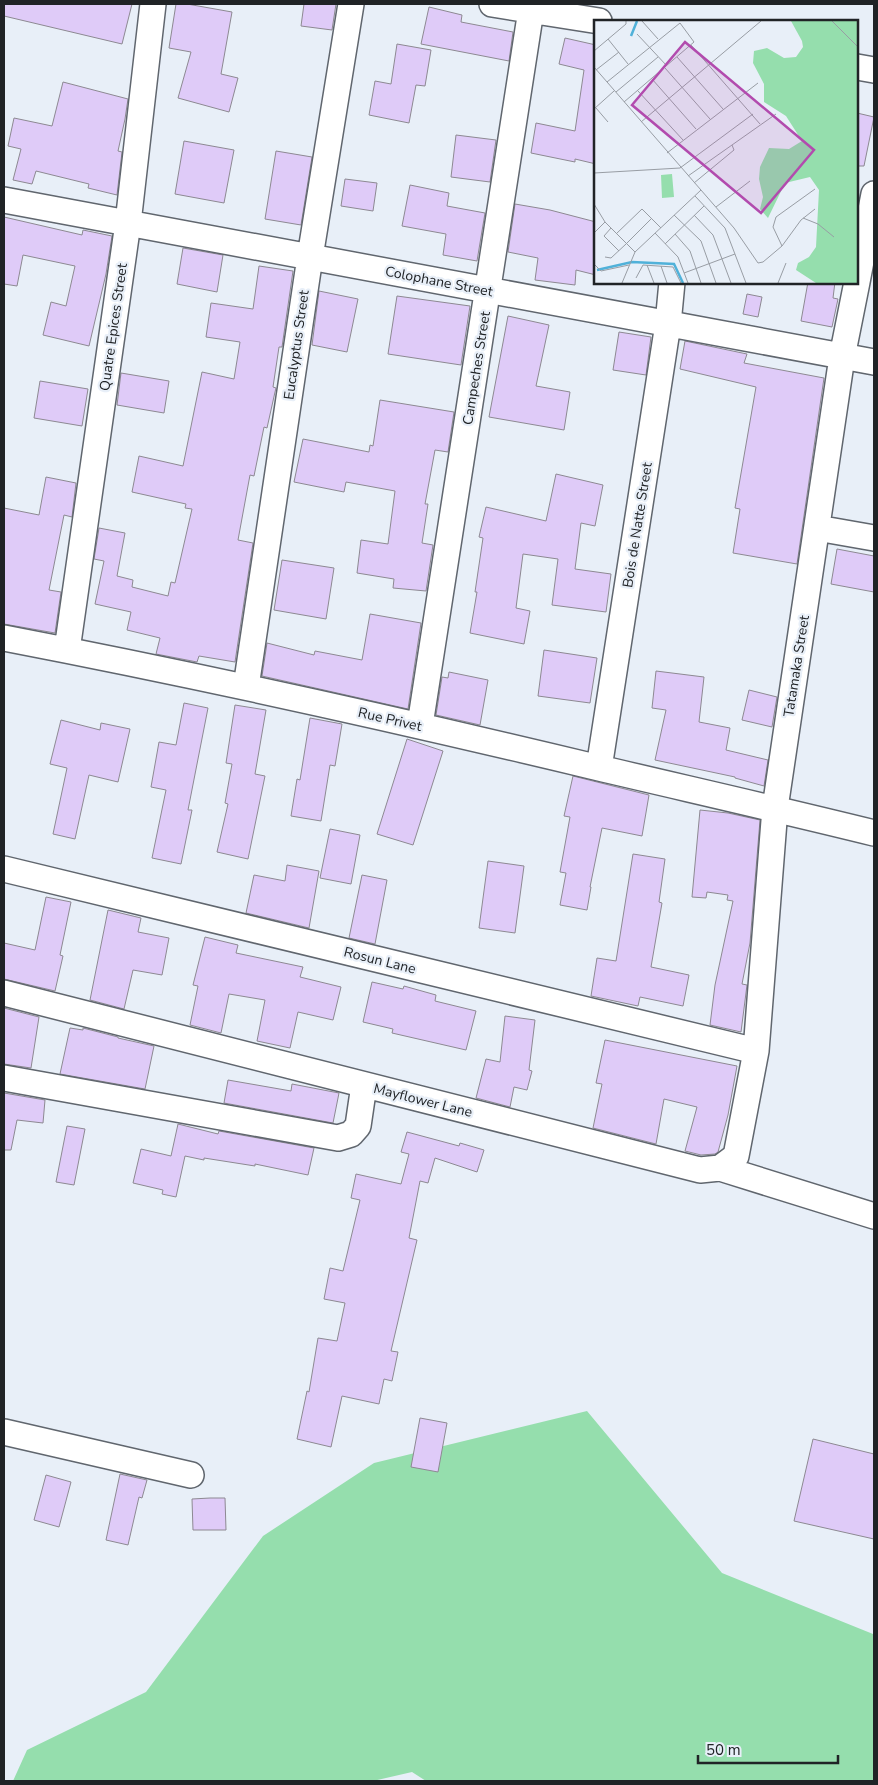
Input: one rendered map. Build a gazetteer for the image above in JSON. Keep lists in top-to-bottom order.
{
  "streets": {
    "street": [
      "Colophane Street",
      "Quatre Epices Street",
      "Eucalyptus Street",
      "Campeches Street",
      "Bois de Natte Street",
      "Tatamaka Street",
      "Rue Privet",
      "Rosun Lane",
      "Mayflower Lane"
    ]
  },
  "crossings": [
    ["Colophane Street", "Quatre Epices Street"],
    ["Colophane Street", "Eucalyptus Street"],
    ["Colophane Street", "Campeches Street"],
    ["Colophane Street", "Bois de Natte Street"],
    ["Colophane Street", "Tatamaka Street"],
    ["Quatre Epices Street", "Rue Privet"],
    ["Eucalyptus Street", "Rue Privet"],
    ["Campeches Street", "Rue Privet"],
    ["Bois de Natte Street", "Rue Privet"],
    ["Tatamaka Street", "Rue Privet"],
    ["Tatamaka Street", "Rosun Lane"]
  ],
  "scale_bar": "50 m"
}
